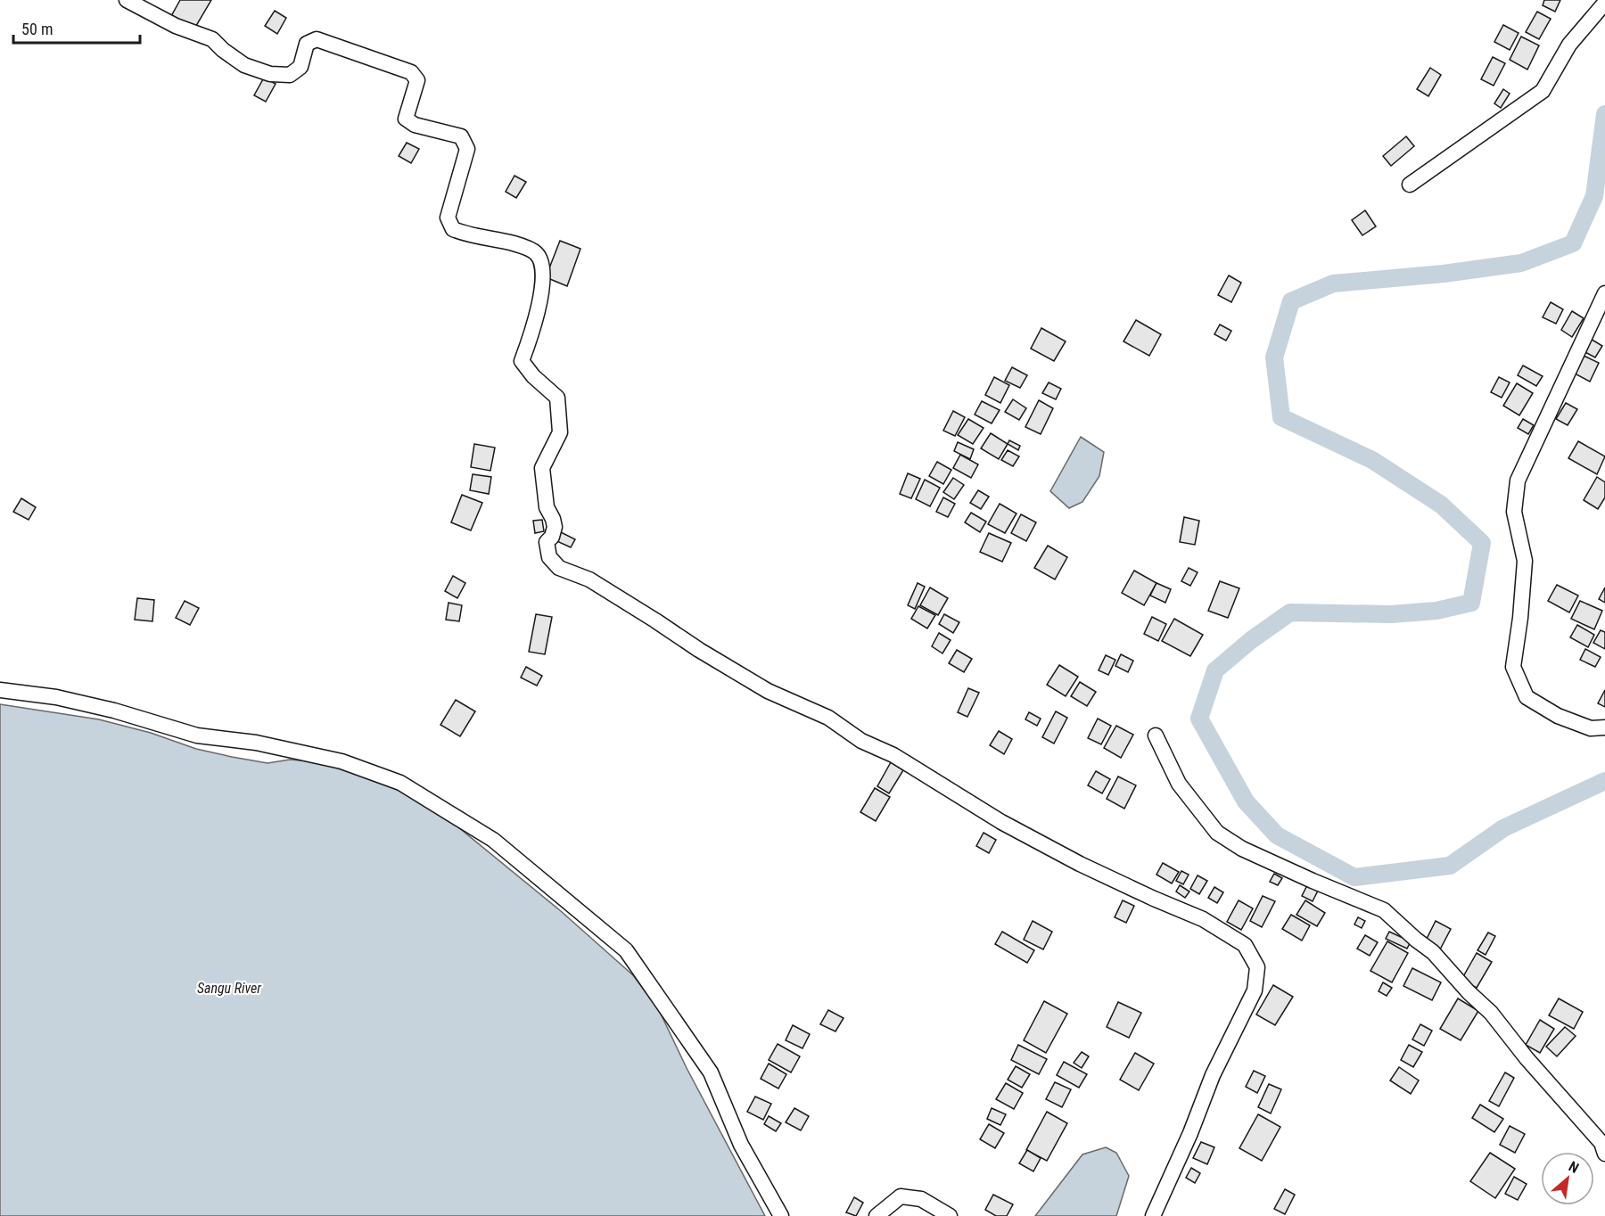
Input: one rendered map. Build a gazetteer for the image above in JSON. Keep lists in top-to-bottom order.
{
  "water": ["Sangu River"],
  "scale_bar": "50 m",
  "north": "top right"
}
